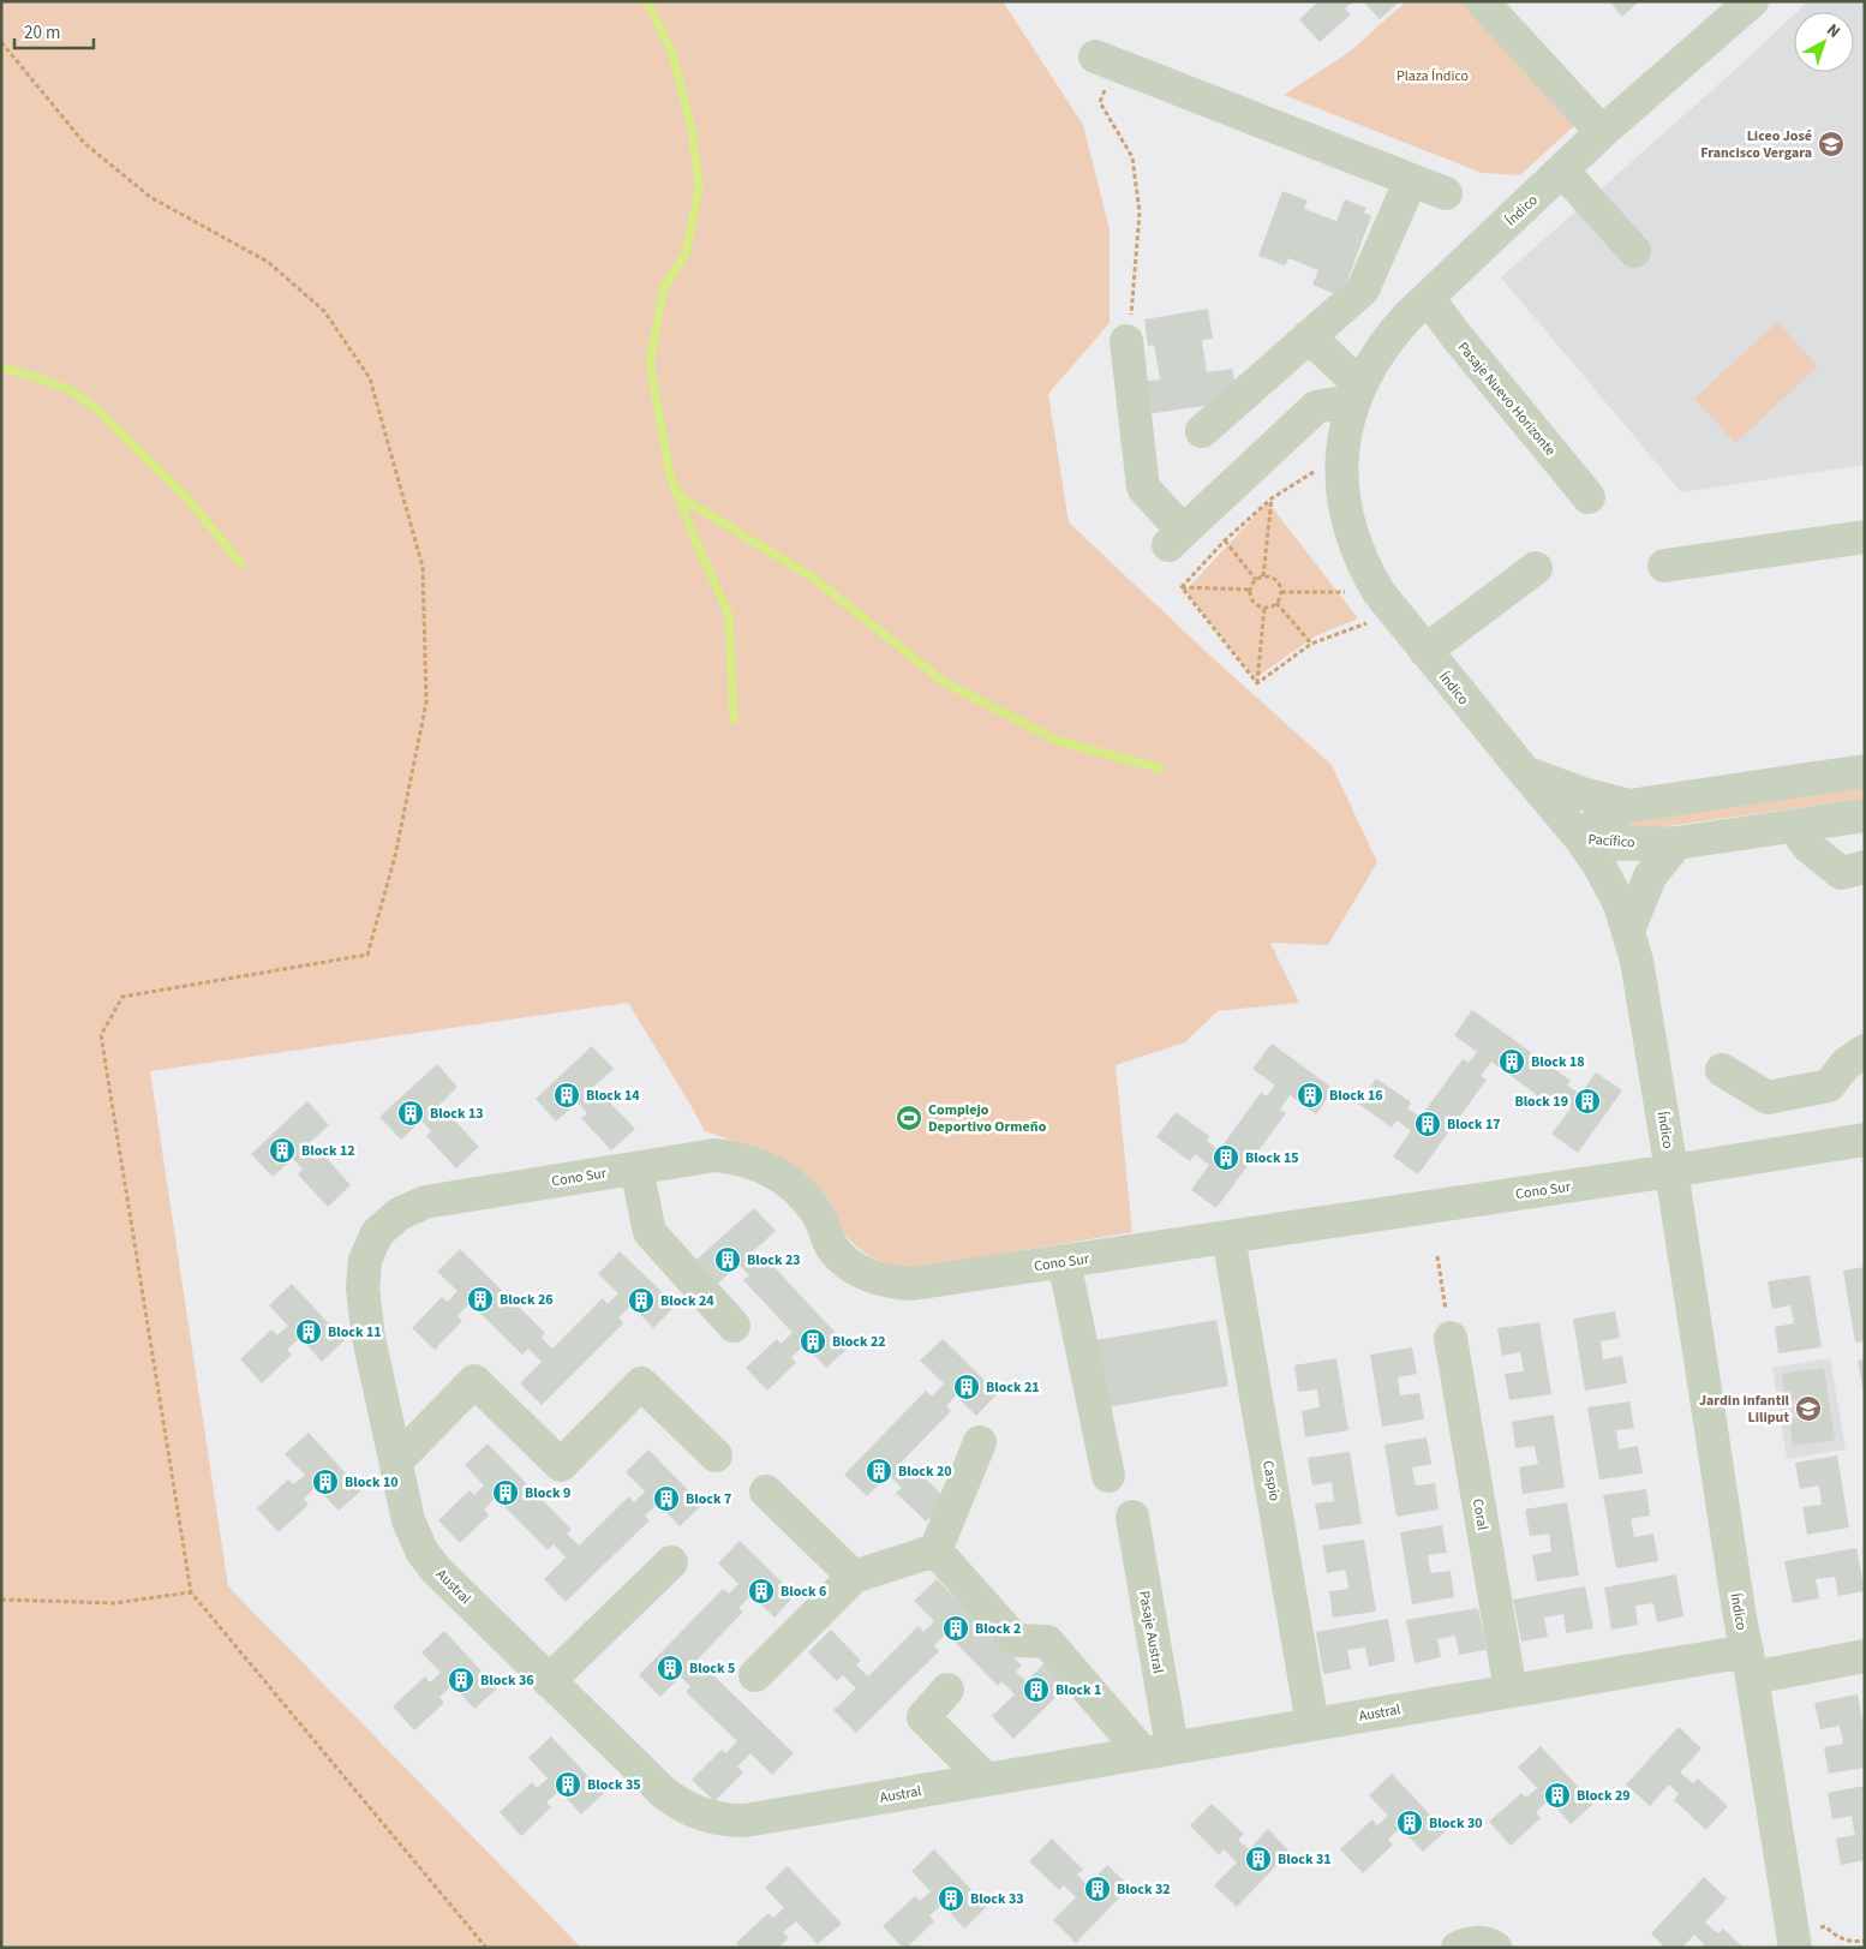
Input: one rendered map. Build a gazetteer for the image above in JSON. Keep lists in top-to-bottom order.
{
  "streets": {
    "street": [
      "Índico",
      "Pasaje Nuevo Horizonte",
      "Pacífico",
      "Cono Sur",
      "Caspio",
      "Coral",
      "Austral",
      "Pasaje Austral"
    ]
  },
  "crossings": [
    ["Índico", "Pasaje Nuevo Horizonte"],
    ["Índico", "Pacífico"],
    ["Índico", "Cono Sur"],
    ["Índico", "Austral"],
    ["Cono Sur", "Caspio"],
    ["Cono Sur", "Austral"],
    ["Caspio", "Austral"],
    ["Coral", "Austral"],
    ["Austral", "Pasaje Austral"]
  ],
  "parks": ["Plaza Índico"],
  "places": {
    "school or university": ["Liceo José Francisco Vergara", "Jardin infantil Liliput"],
    "building": [
      "Block 18",
      "Block 14",
      "Block 16",
      "Block 19",
      "Block 13",
      "Block 17",
      "Block 12",
      "Block 15",
      "Block 23",
      "Block 26",
      "Block 24",
      "Block 11",
      "Block 22",
      "Block 21",
      "Block 20",
      "Block 10",
      "Block 9",
      "Block 7",
      "Block 6",
      "Block 2",
      "Block 5",
      "Block 36",
      "Block 1",
      "Block 35",
      "Block 29",
      "Block 30",
      "Block 31",
      "Block 32",
      "Block 33"
    ],
    "sports": ["Complejo Deportivo Ormeño"]
  },
  "scale_bar": "20 m",
  "north": "top right"
}
